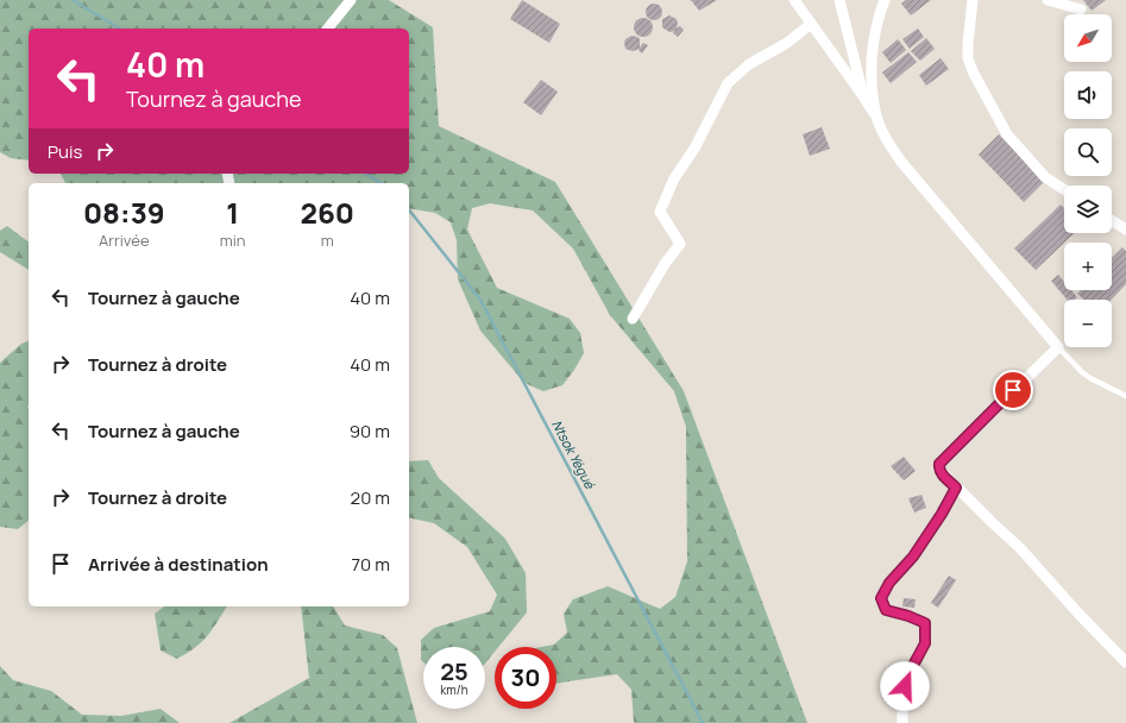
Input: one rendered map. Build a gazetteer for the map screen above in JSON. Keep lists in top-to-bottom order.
{
  "water": ["Ntsok Yégué"],
  "north": "bottom left",
  "page": {
    "map_buttons": ["+", "−"],
    "turn": ["40 m", "Tournez à gauche"],
    "then": "Puis",
    "eta": [
      "08:39",
      "Arrivée",
      "1",
      "min",
      "260",
      "m"
    ],
    "list": [
      {
        "name": "Tournez à gauche",
        "value": "40 m"
      },
      {
        "name": "Tournez à droite",
        "value": "40 m"
      },
      {
        "name": "Tournez à gauche",
        "value": "90 m"
      },
      {
        "name": "Tournez à droite",
        "value": "20 m"
      },
      {
        "name": "Arrivée à destination",
        "value": "70 m"
      }
    ],
    "speed": "25 km/h",
    "limit": "30"
  }
}
